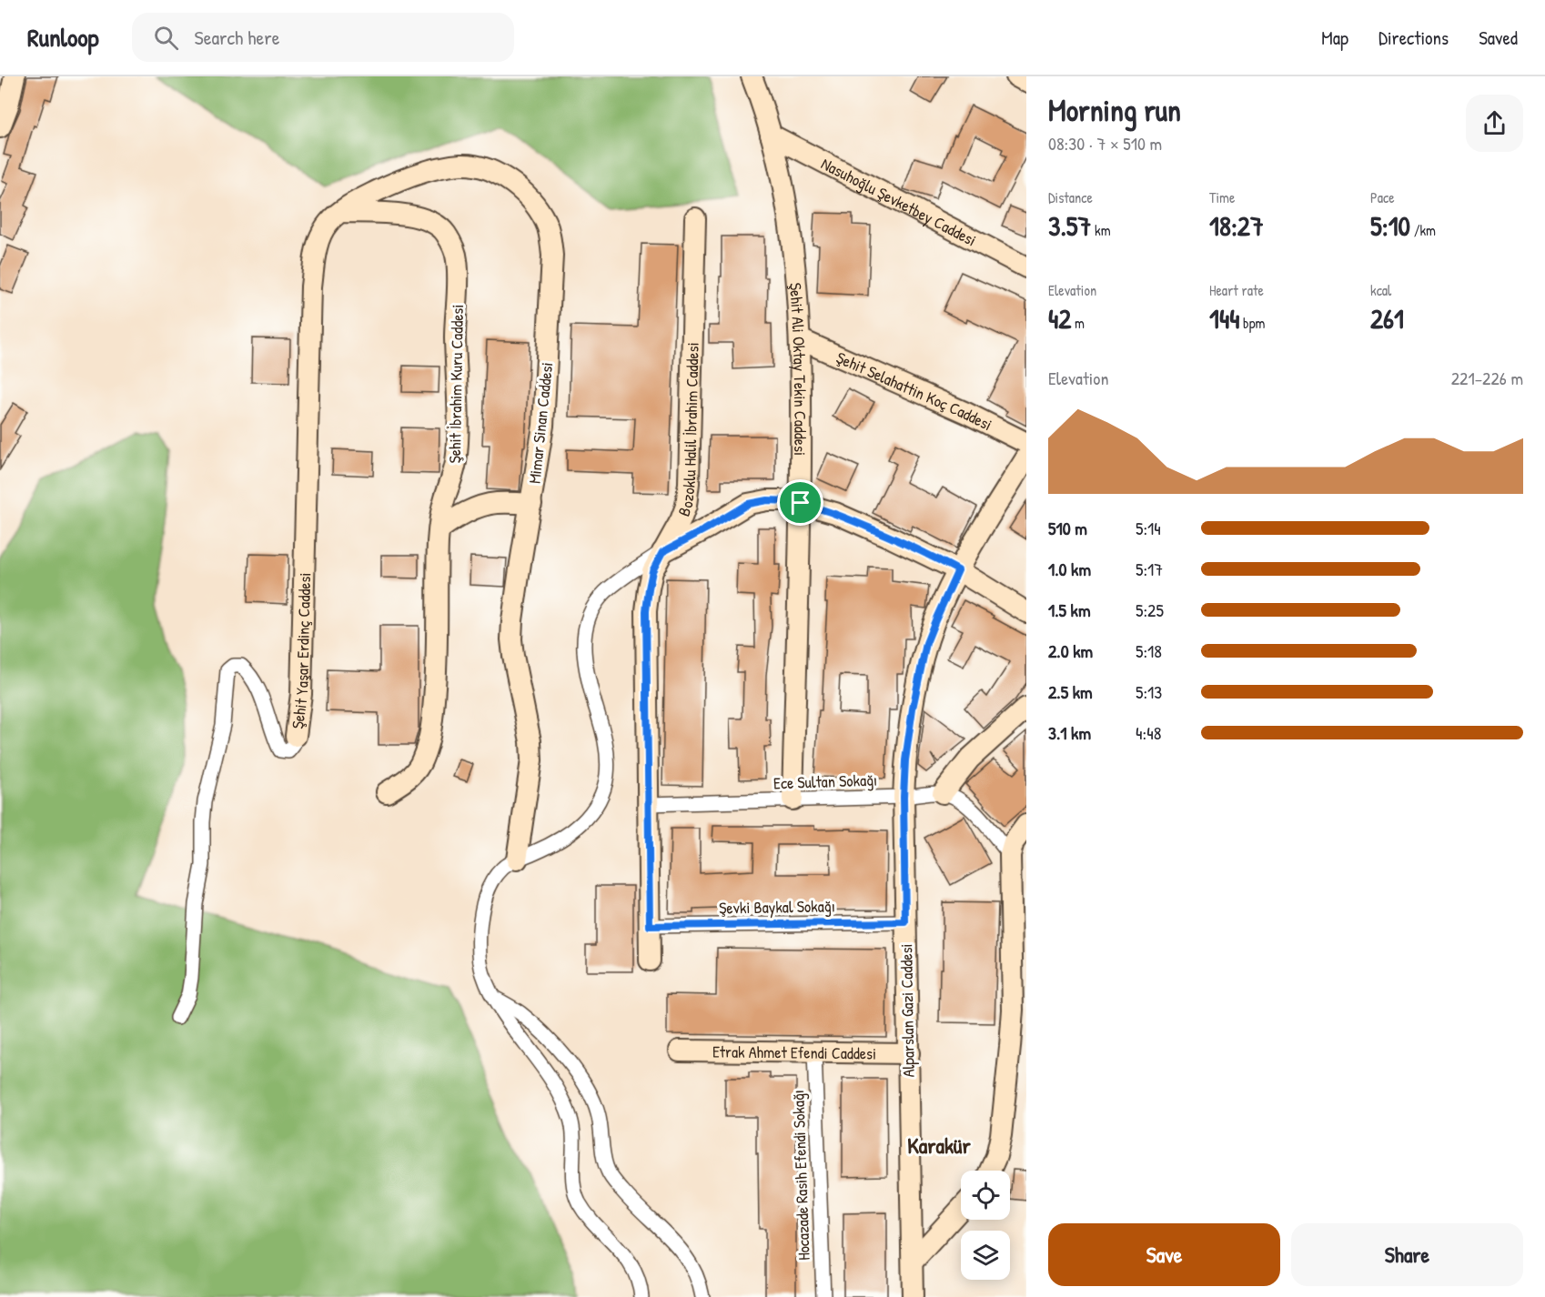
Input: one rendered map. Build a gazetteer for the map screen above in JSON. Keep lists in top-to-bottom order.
{
  "streets": {
    "street": [
      "Nasuhoğlu Şevketbey Caddesi",
      "Şehit Ali Oktay Tekin Caddesi",
      "Şehit İbrahim Kuru Caddesi",
      "Şehit Selahattin Koç Caddesi",
      "Mimar Sinan Caddesi",
      "Bozoklu Halil İbrahim Caddesi",
      "Şehit Yaşar Erdinç Caddesi",
      "Ece Sultan Sokağı",
      "Şevki Baykal Sokağı",
      "Alparslan Gazi Caddesi",
      "Etrak Ahmet Efendi Caddesi",
      "Hocazade Rasih Efendi Sokağı"
    ]
  },
  "crossings": [
    ["Nasuhoğlu Şevketbey Caddesi", "Şehit Ali Oktay Tekin Caddesi"],
    ["Şehit Ali Oktay Tekin Caddesi", "Şehit Selahattin Koç Caddesi"],
    ["Şehit Ali Oktay Tekin Caddesi", "Ece Sultan Sokağı"],
    ["Şehit İbrahim Kuru Caddesi", "Mimar Sinan Caddesi"],
    ["Şehit İbrahim Kuru Caddesi", "Şehit Yaşar Erdinç Caddesi"],
    ["Mimar Sinan Caddesi", "Şehit Yaşar Erdinç Caddesi"],
    ["Bozoklu Halil İbrahim Caddesi", "Ece Sultan Sokağı"],
    ["Bozoklu Halil İbrahim Caddesi", "Şevki Baykal Sokağı"],
    ["Ece Sultan Sokağı", "Alparslan Gazi Caddesi"],
    ["Şevki Baykal Sokağı", "Alparslan Gazi Caddesi"],
    ["Alparslan Gazi Caddesi", "Etrak Ahmet Efendi Caddesi"],
    ["Etrak Ahmet Efendi Caddesi", "Hocazade Rasih Efendi Sokağı"]
  ],
  "districts": ["Karakür"],
  "page": {
    "header": "Runloop",
    "search": "Search here",
    "nav": ["Map", "Directions", "Saved"],
    "heading": ["Morning run", "08:30 · 7 × 510 m"],
    "stats": [
      ["Distance", "3.57 km"],
      ["Time", "18:27"],
      ["Pace", "5:10 /km"],
      ["Elevation", "42 m"],
      ["Heart rate", "144 bpm"],
      ["kcal", "261"]
    ],
    "chart": ["Elevation", "221–226 m"],
    "list": [
      {
        "name": "510 m",
        "note": "5:14"
      },
      {
        "name": "1.0 km",
        "note": "5:17"
      },
      {
        "name": "1.5 km",
        "note": "5:25"
      },
      {
        "name": "2.0 km",
        "note": "5:18"
      },
      {
        "name": "2.5 km",
        "note": "5:13"
      },
      {
        "name": "3.1 km",
        "note": "4:48"
      }
    ],
    "buttons": ["Save", "Share"]
  }
}
